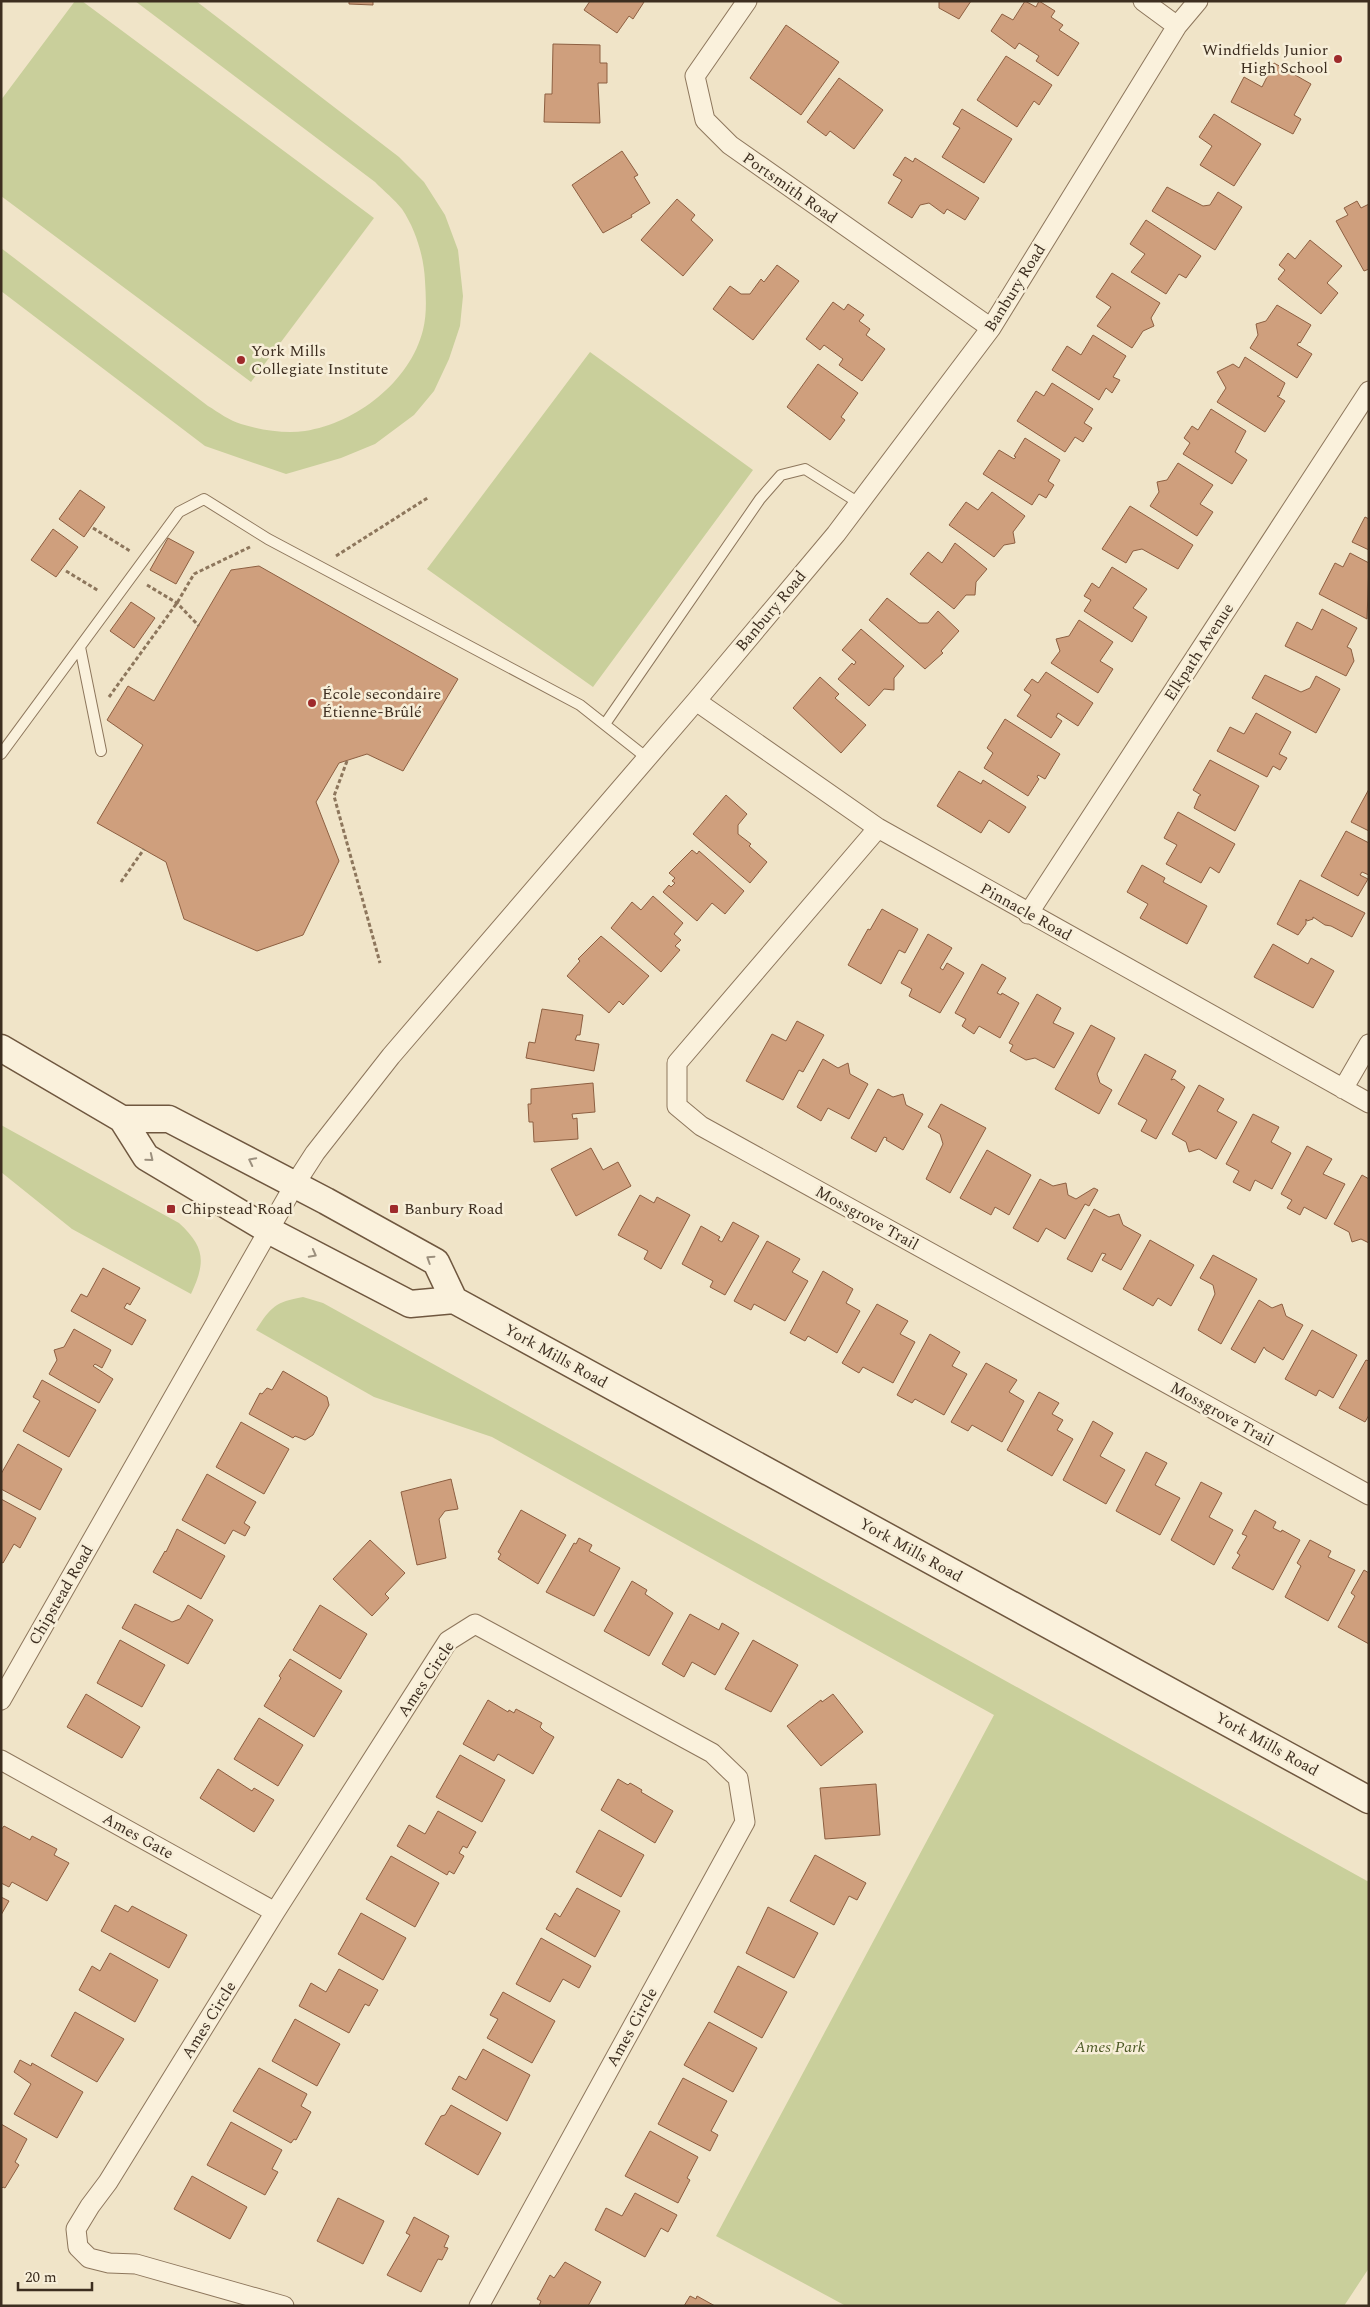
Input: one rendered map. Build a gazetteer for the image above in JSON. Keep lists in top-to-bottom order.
{
  "streets": {
    "main road": ["York Mills Road"],
    "street": [
      "Portsmith Road",
      "Banbury Road",
      "Elkpath Avenue",
      "Pinnacle Road",
      "Mossgrove Trail",
      "Chipstead Road",
      "Ames Circle",
      "Ames Gate"
    ]
  },
  "crossings": [
    ["Portsmith Road", "Banbury Road"],
    ["Banbury Road", "Pinnacle Road"],
    ["Banbury Road", "Chipstead Road"],
    ["Elkpath Avenue", "Pinnacle Road"],
    ["Pinnacle Road", "Mossgrove Trail"],
    ["Ames Circle", "Ames Gate"]
  ],
  "parks": ["Ames Park"],
  "places": {
    "other": ["Windfields Junior High School", "York Mills Collegiate Institute", "École secondaire Étienne-Brûlé"],
    "transit": ["Chipstead Road", "Banbury Road"]
  },
  "scale_bar": "20 m"
}
